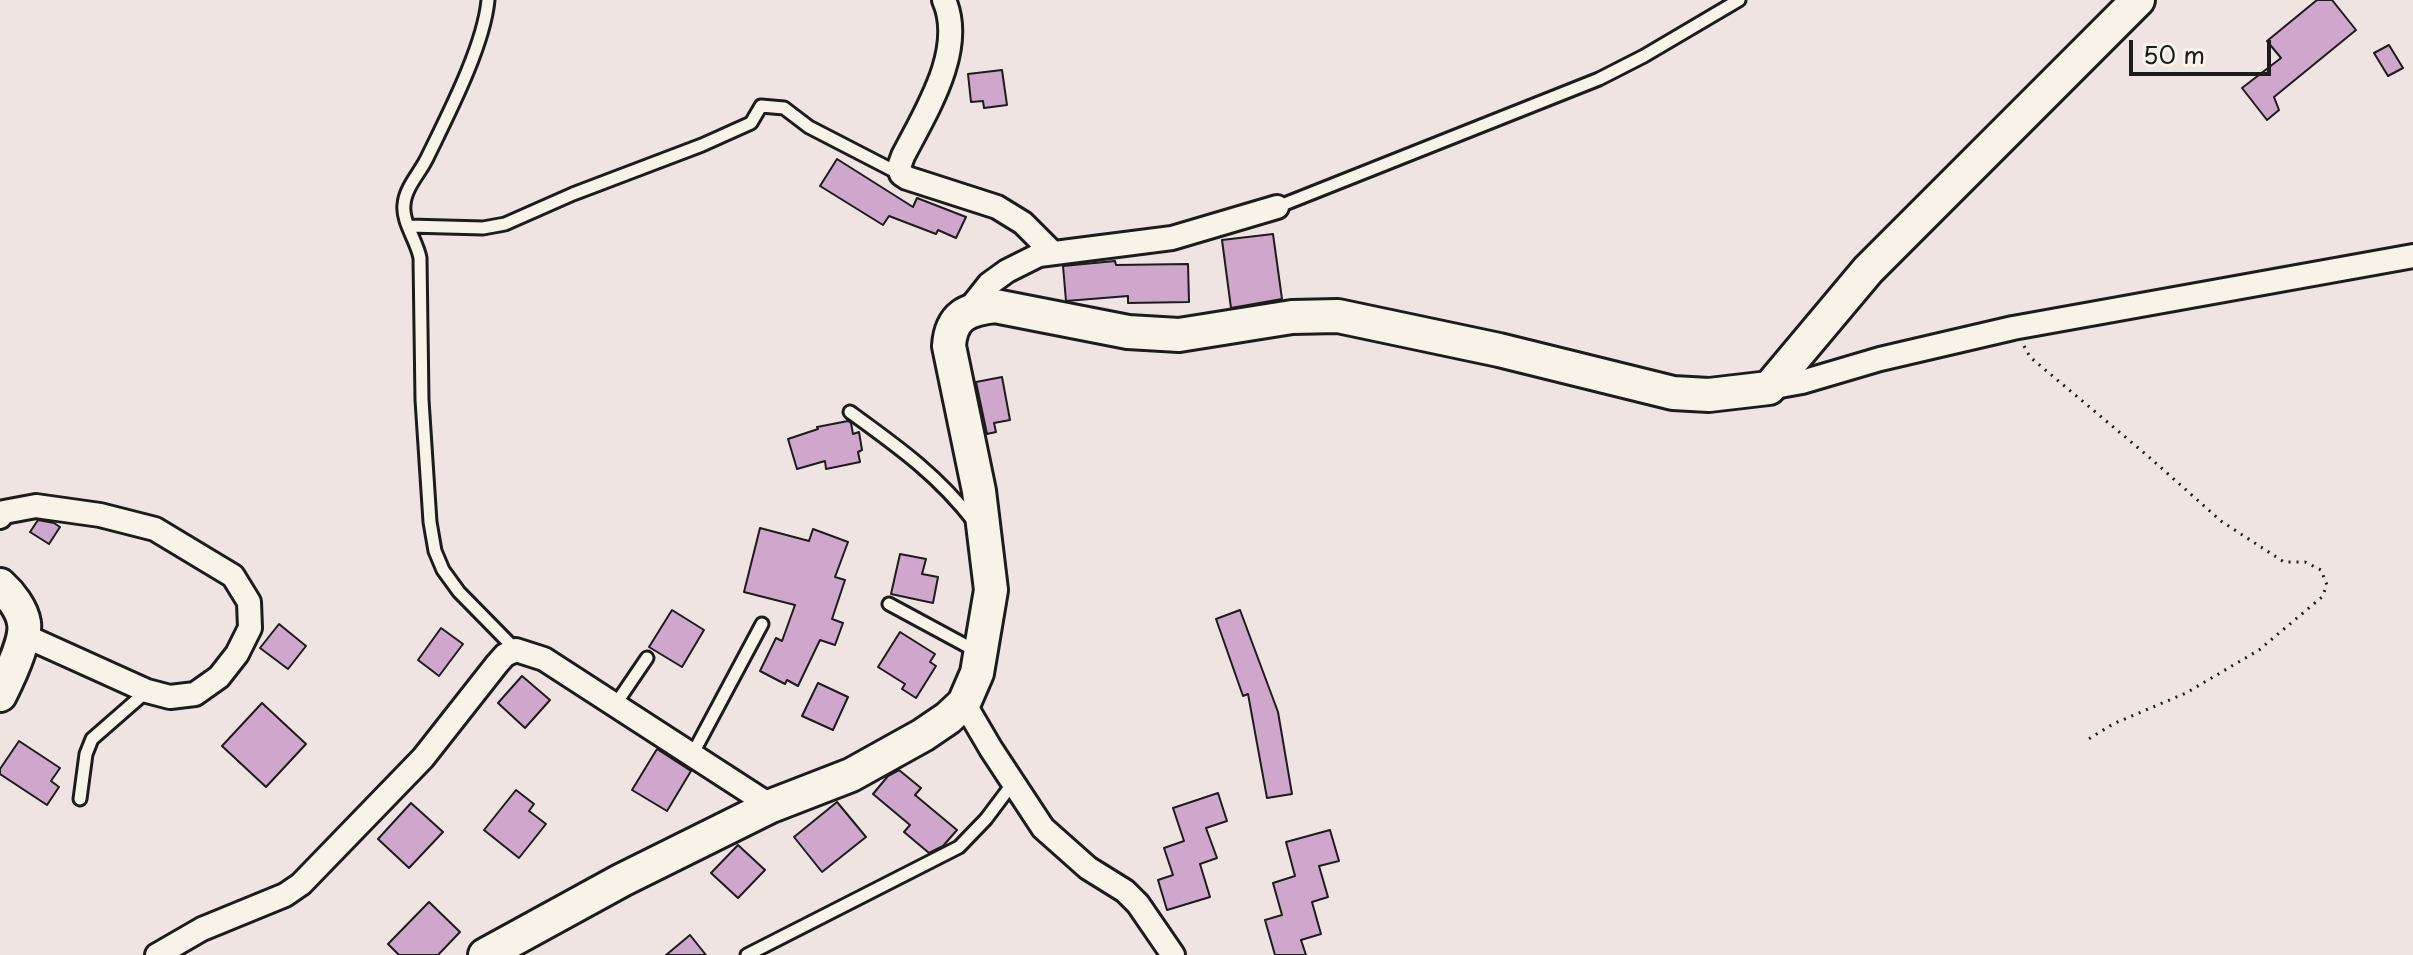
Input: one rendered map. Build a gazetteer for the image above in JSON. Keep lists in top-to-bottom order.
{
  "scale_bar": "50 m"
}
